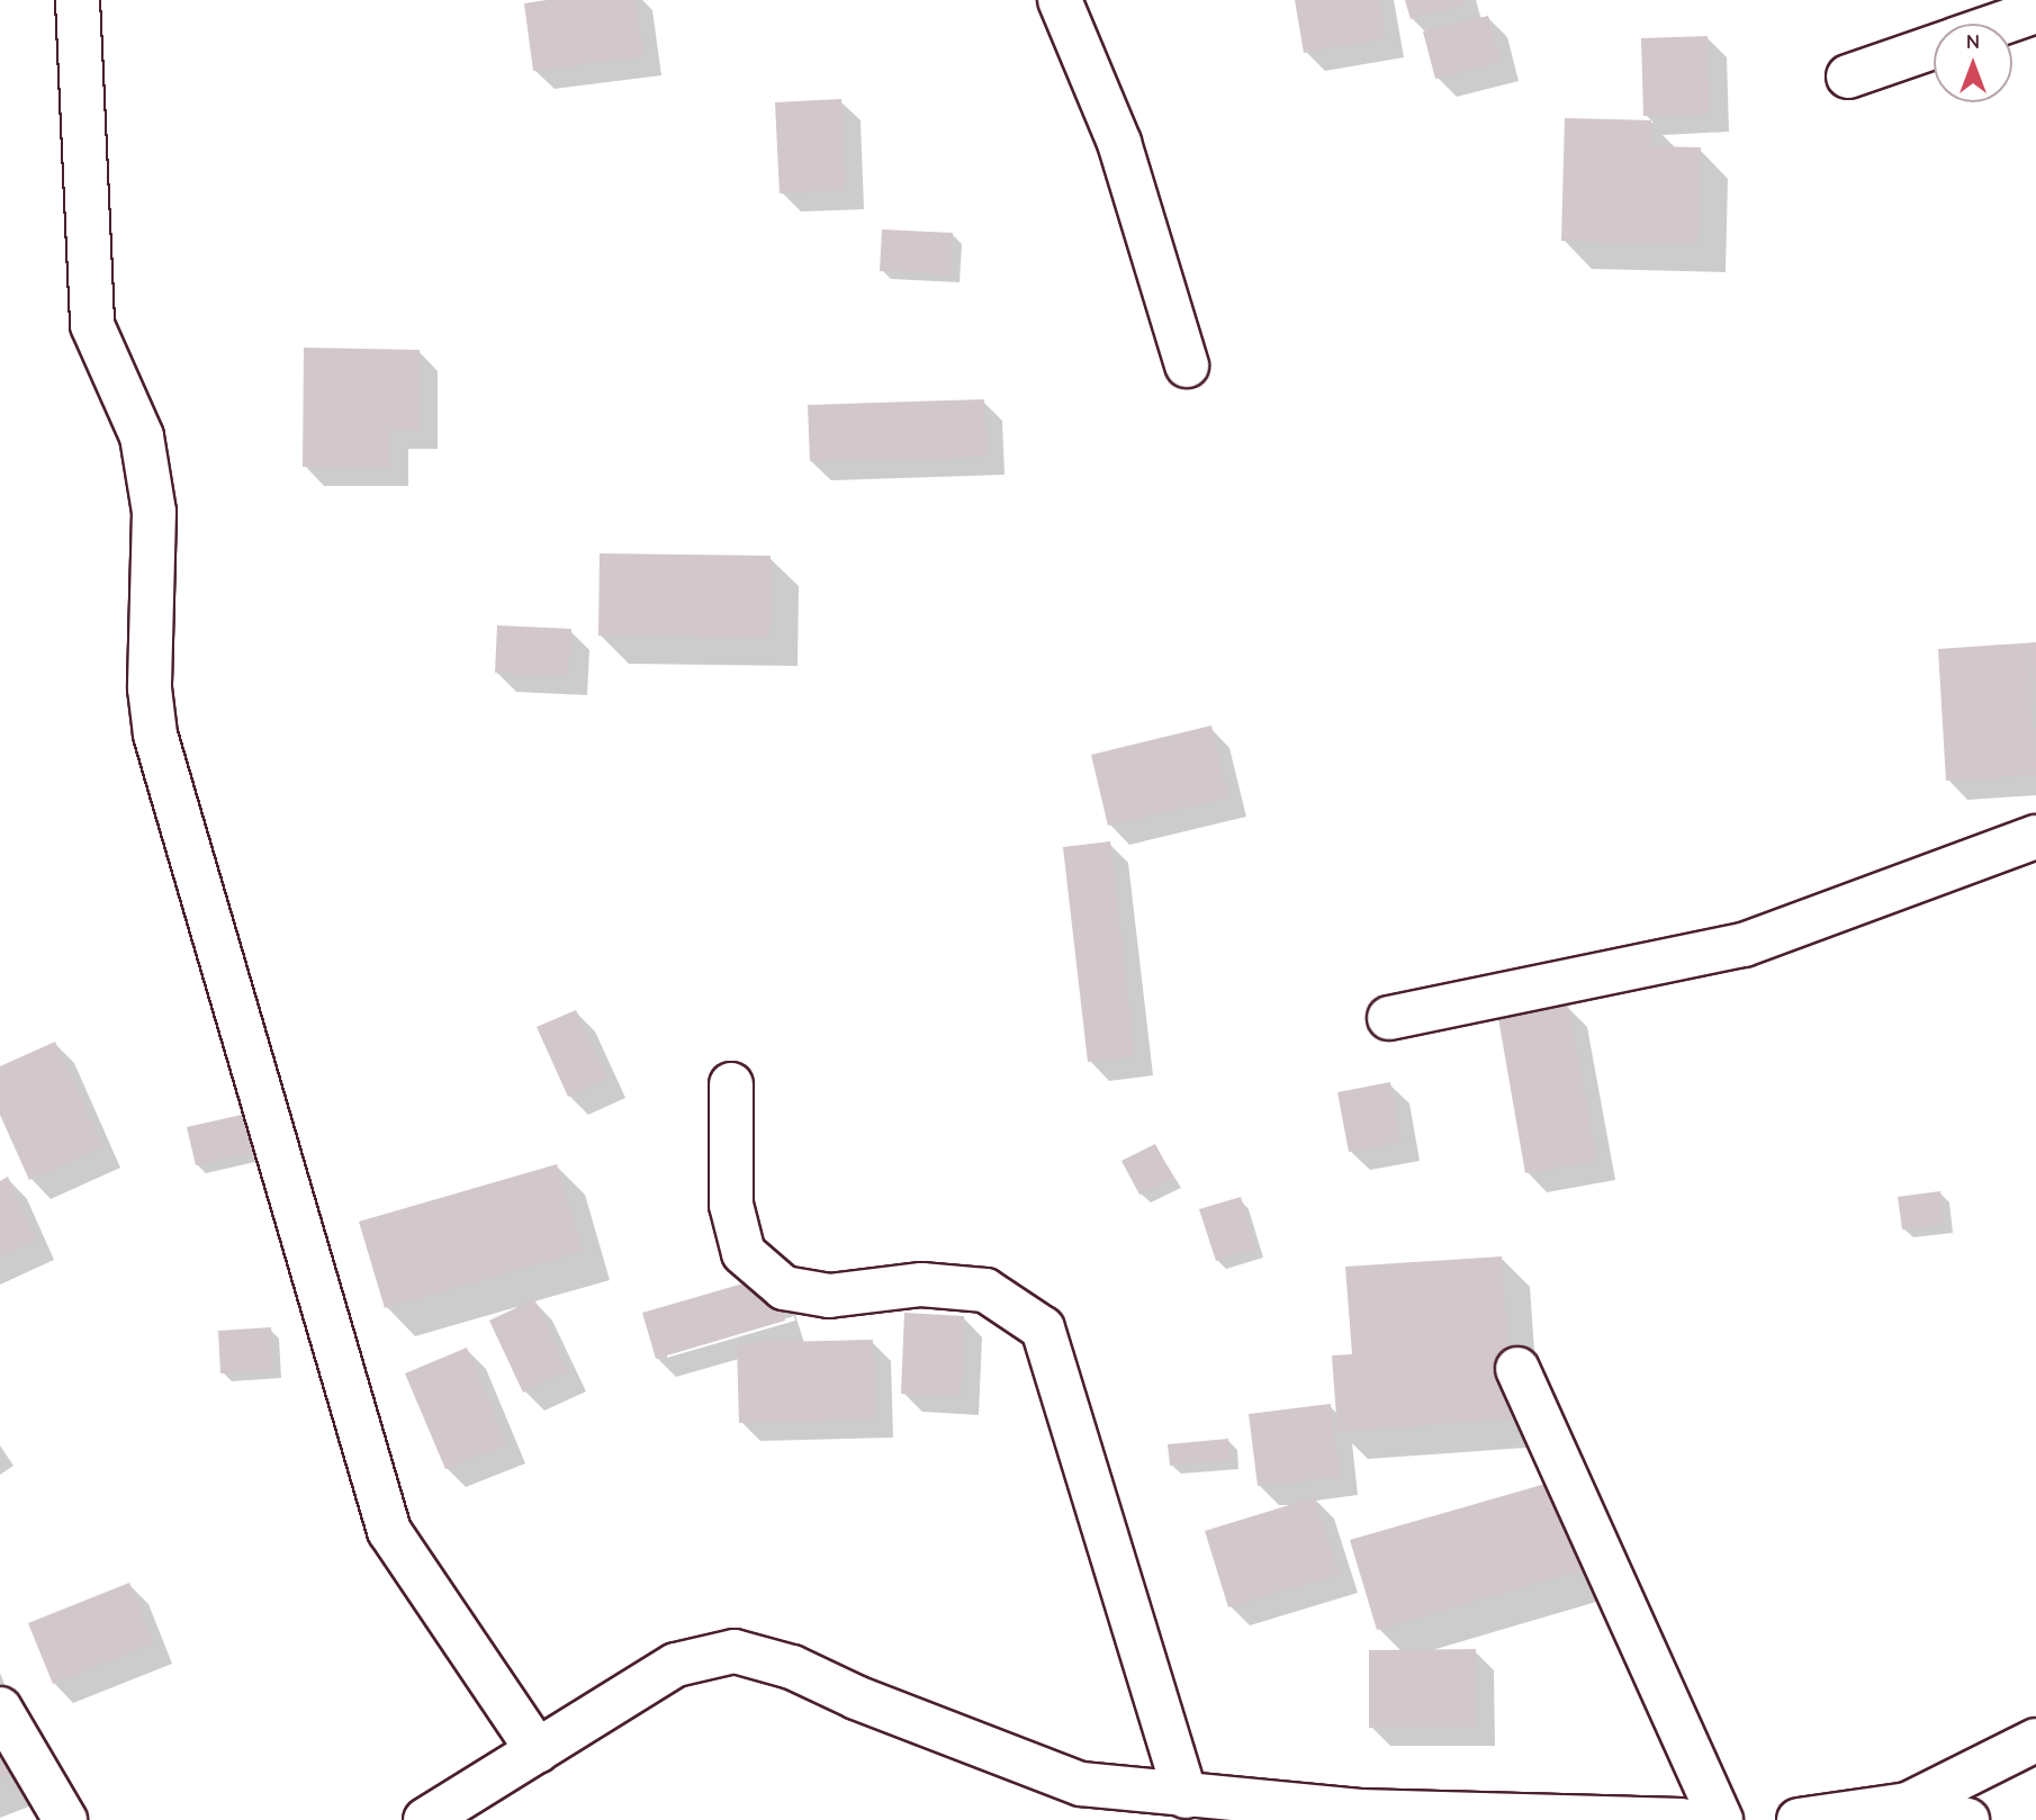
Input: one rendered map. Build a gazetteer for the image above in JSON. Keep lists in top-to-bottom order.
{
  "north": "top"
}
